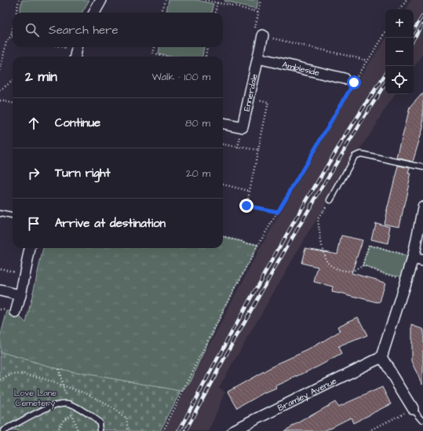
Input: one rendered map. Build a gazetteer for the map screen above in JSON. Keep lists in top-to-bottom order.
{
  "streets": {
    "street": ["Ambleside", "Ennerdale", "Bramley Avenue"]
  },
  "crossings": [
    ["Ambleside", "Ennerdale"]
  ],
  "parks": ["Love Lane Cemetery"],
  "page": {
    "map_buttons": ["+", "−"],
    "search": "Search here",
    "heading": ["2 min", "Walk · 100 m"],
    "list": [
      ["Continue", "80 m"],
      ["Turn right", "20 m"],
      "Arrive at destination"
    ]
  }
}
